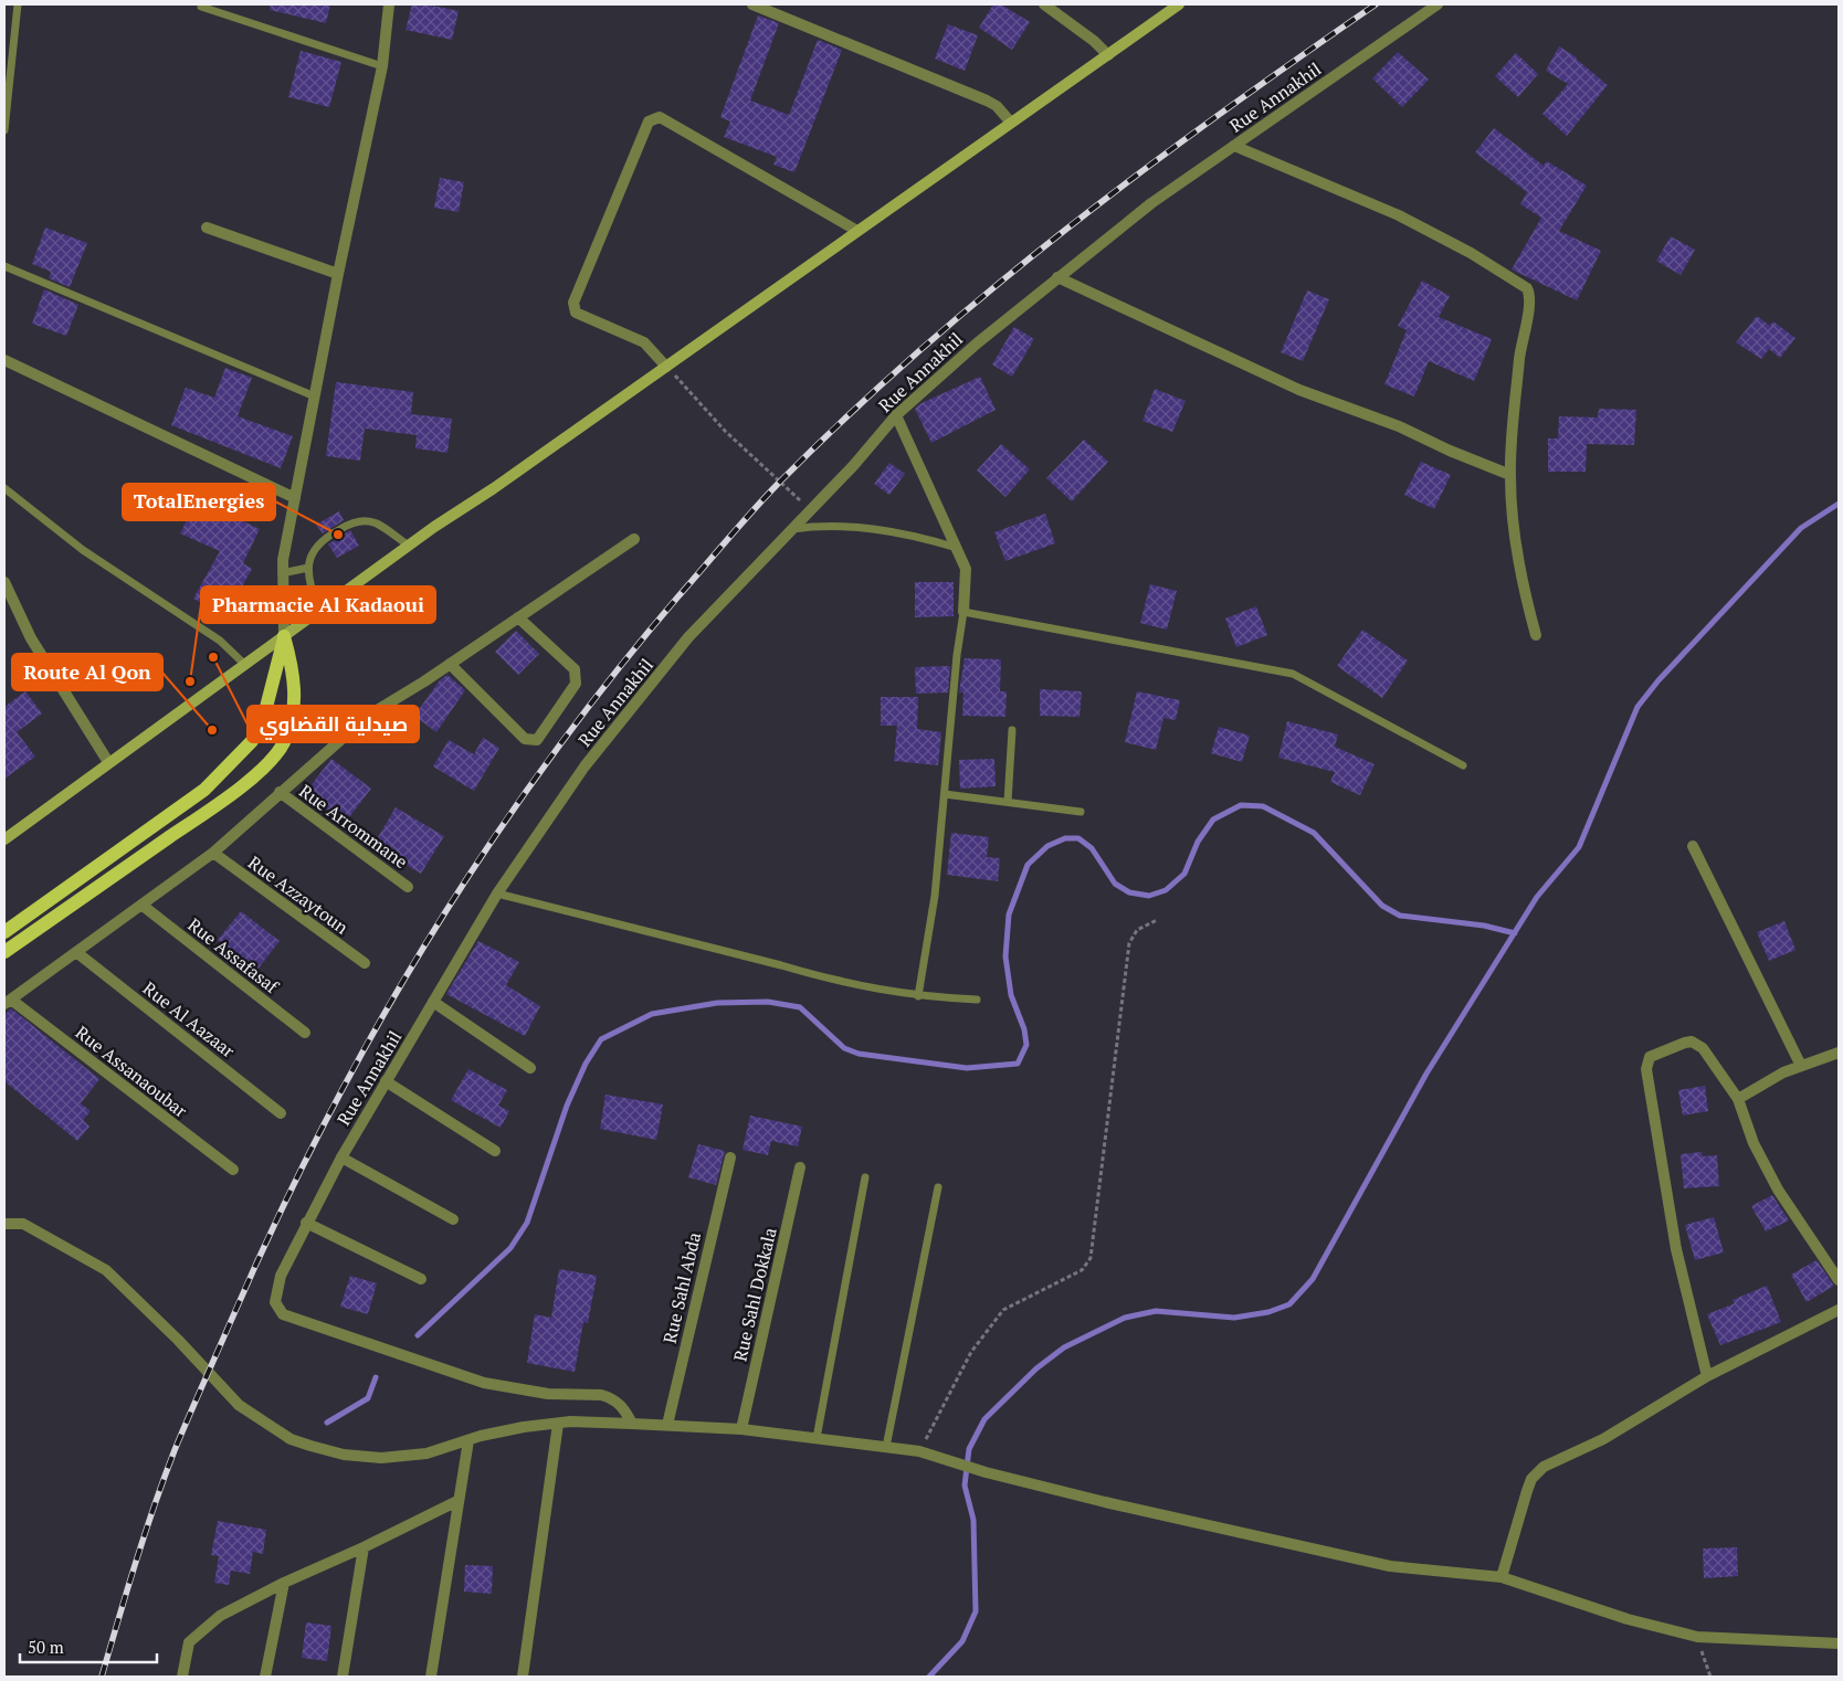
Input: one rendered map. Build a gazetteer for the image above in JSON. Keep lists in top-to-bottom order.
{
  "streets": {
    "street": [
      "Rue Annakhil",
      "Rue Arrommane",
      "Rue Azzaytoun",
      "Rue Assafasaf",
      "Rue Al Aazaar",
      "Rue Assanaoubar",
      "Rue Sahl Abda",
      "Rue Sahl Dokkala"
    ]
  },
  "places": [
    "TotalEnergies",
    "صيدلية القضاوي",
    "Pharmacie Al Kadaoui",
    "Route Al Qon"
  ],
  "scale_bar": "50 m"
}
